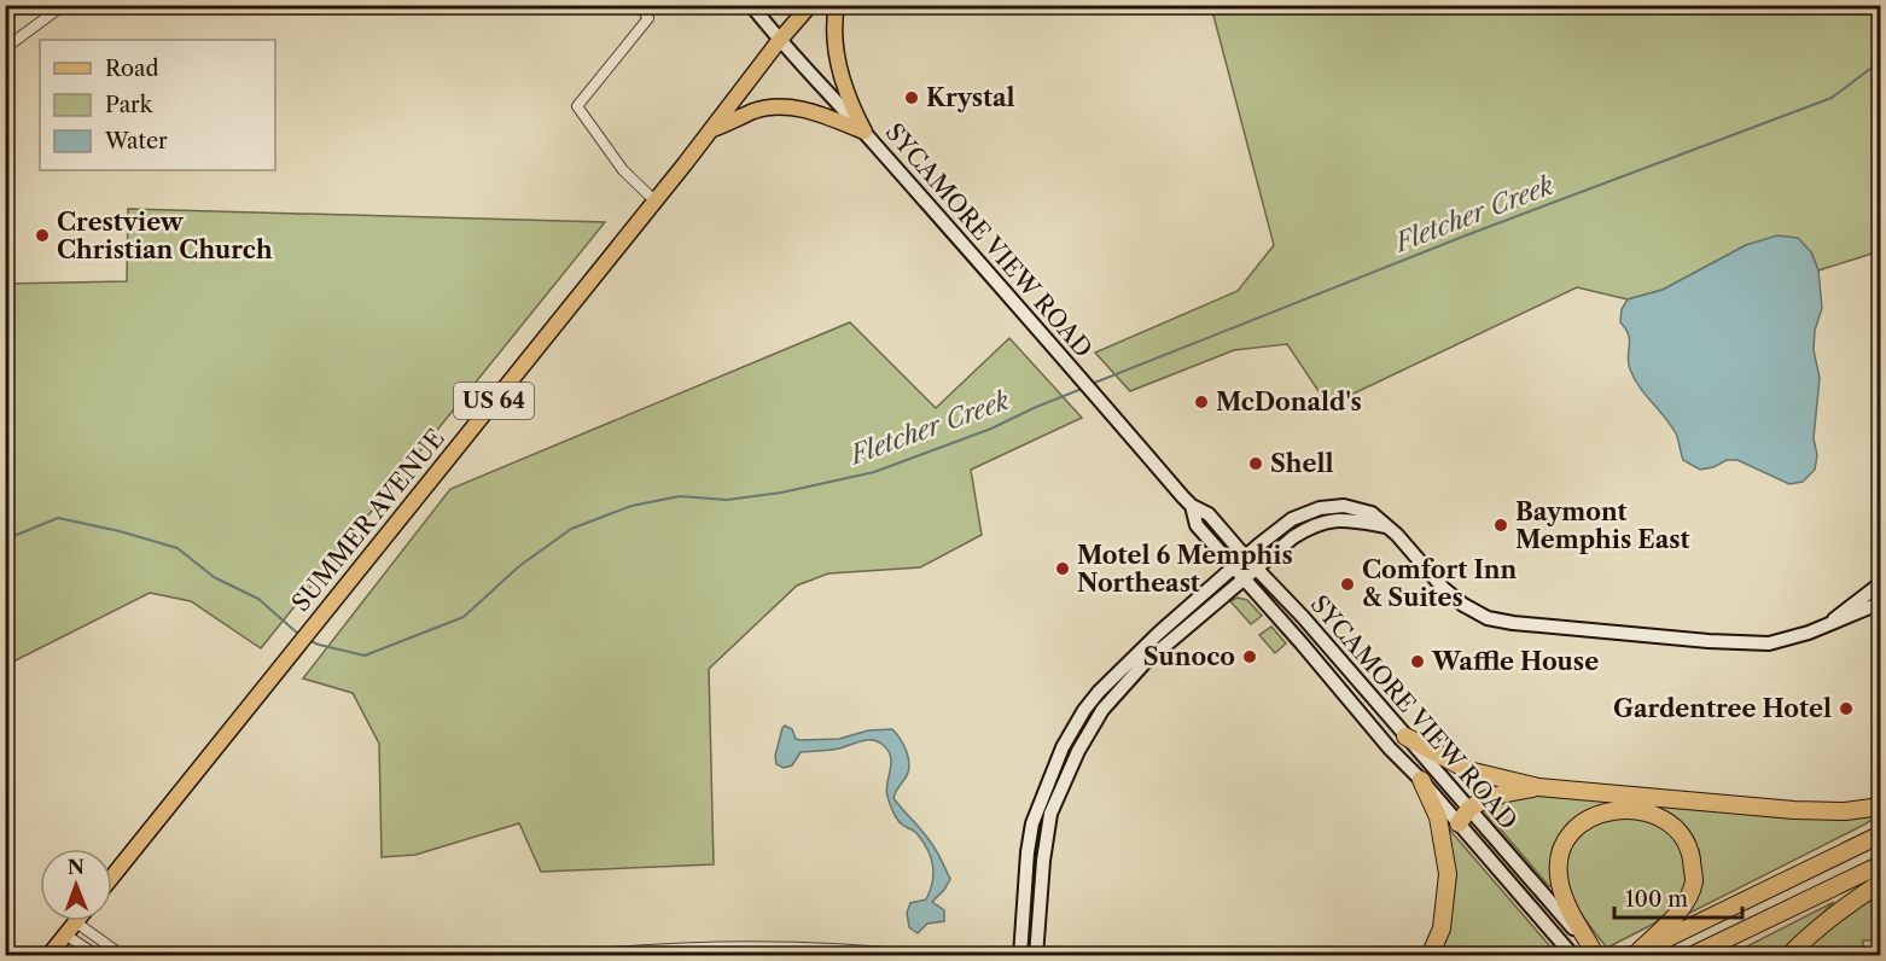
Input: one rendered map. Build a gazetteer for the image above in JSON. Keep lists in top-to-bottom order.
{
  "streets": {
    "main road": ["SYCAMORE VIEW ROAD", "US 64", "SUMMER AVENUE"]
  },
  "crossings": [
    ["SYCAMORE VIEW ROAD", "SUMMER AVENUE"]
  ],
  "water": ["Fletcher Creek"],
  "places": [
    "Krystal",
    "Crestview Christian Church",
    "McDonald's",
    "Shell",
    "Baymont Memphis East",
    "Motel 6 Memphis Northeast",
    "Comfort Inn & Suites",
    "Sunoco",
    "Waffle House",
    "Gardentree Hotel"
  ],
  "legend": ["Road", "Park", "Water"],
  "scale_bar": "100 m",
  "north": "top"
}
